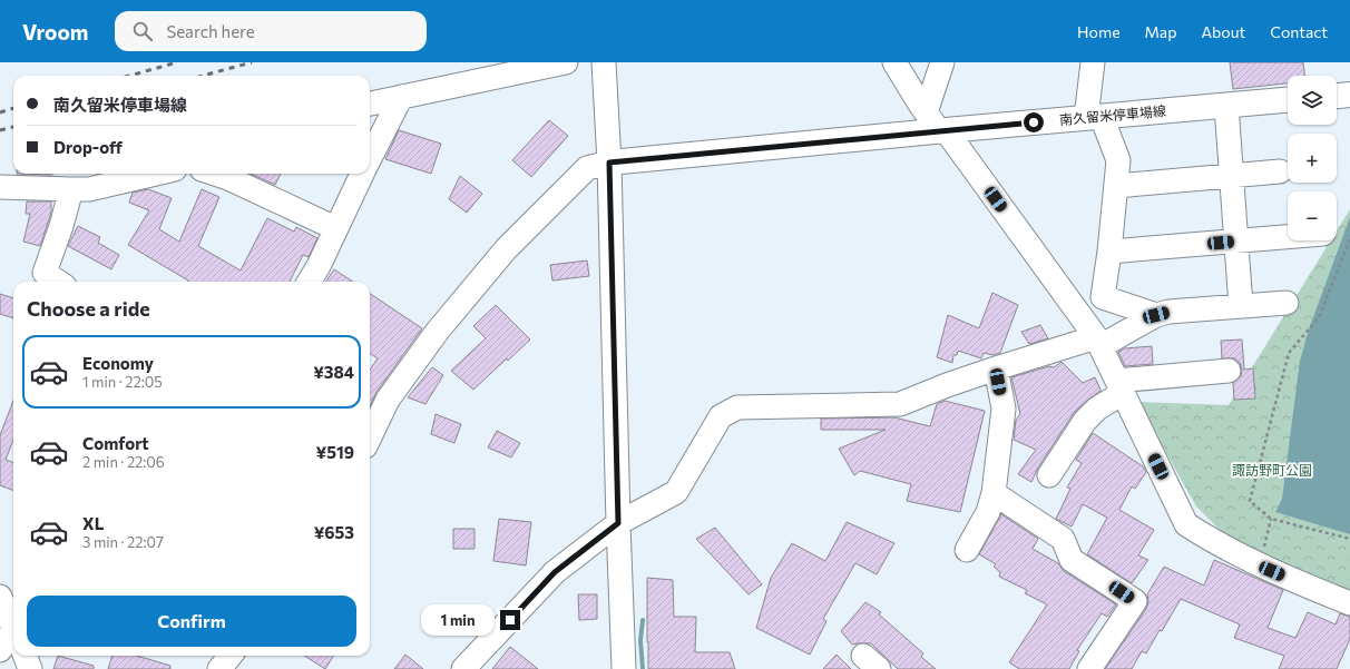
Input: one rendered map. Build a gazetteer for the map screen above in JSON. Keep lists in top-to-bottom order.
{
  "streets": {
    "main road": ["南久留米停車場線"]
  },
  "parks": ["諏訪野町公園"],
  "page": {
    "header": "Vroom",
    "search": "Search here",
    "nav": [
      "Home",
      "Map",
      "About",
      "Contact"
    ],
    "map_buttons": ["+", "−"],
    "banner": ["南久留米停車場線", "Drop-off"],
    "heading": "Choose a ride",
    "list": [
      {
        "name": "Economy",
        "note": "1 min · 22:05",
        "value": "¥384"
      },
      {
        "name": "Comfort",
        "note": "2 min · 22:06",
        "value": "¥519"
      },
      {
        "name": "XL",
        "note": "3 min · 22:07",
        "value": "¥653"
      }
    ],
    "buttons": "Confirm",
    "bubble": "1 min"
  }
}
